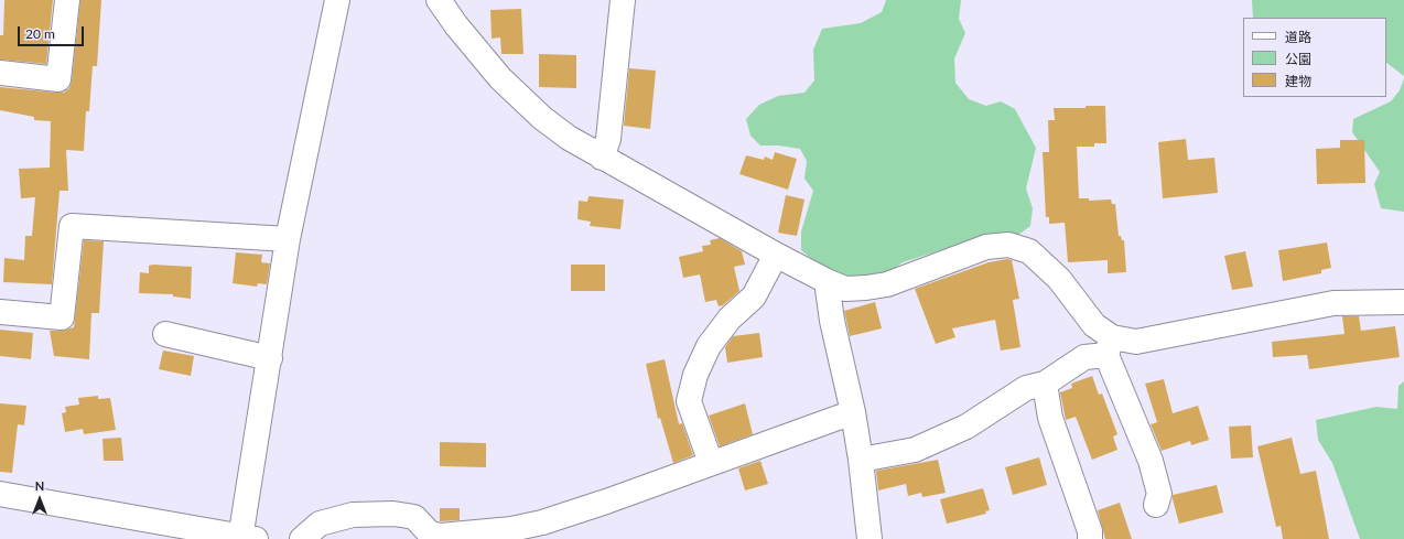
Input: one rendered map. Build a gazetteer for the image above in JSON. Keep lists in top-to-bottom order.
{
  "legend": ["道路", "公園", "建物"],
  "scale_bar": "20 m",
  "north": "top"
}
